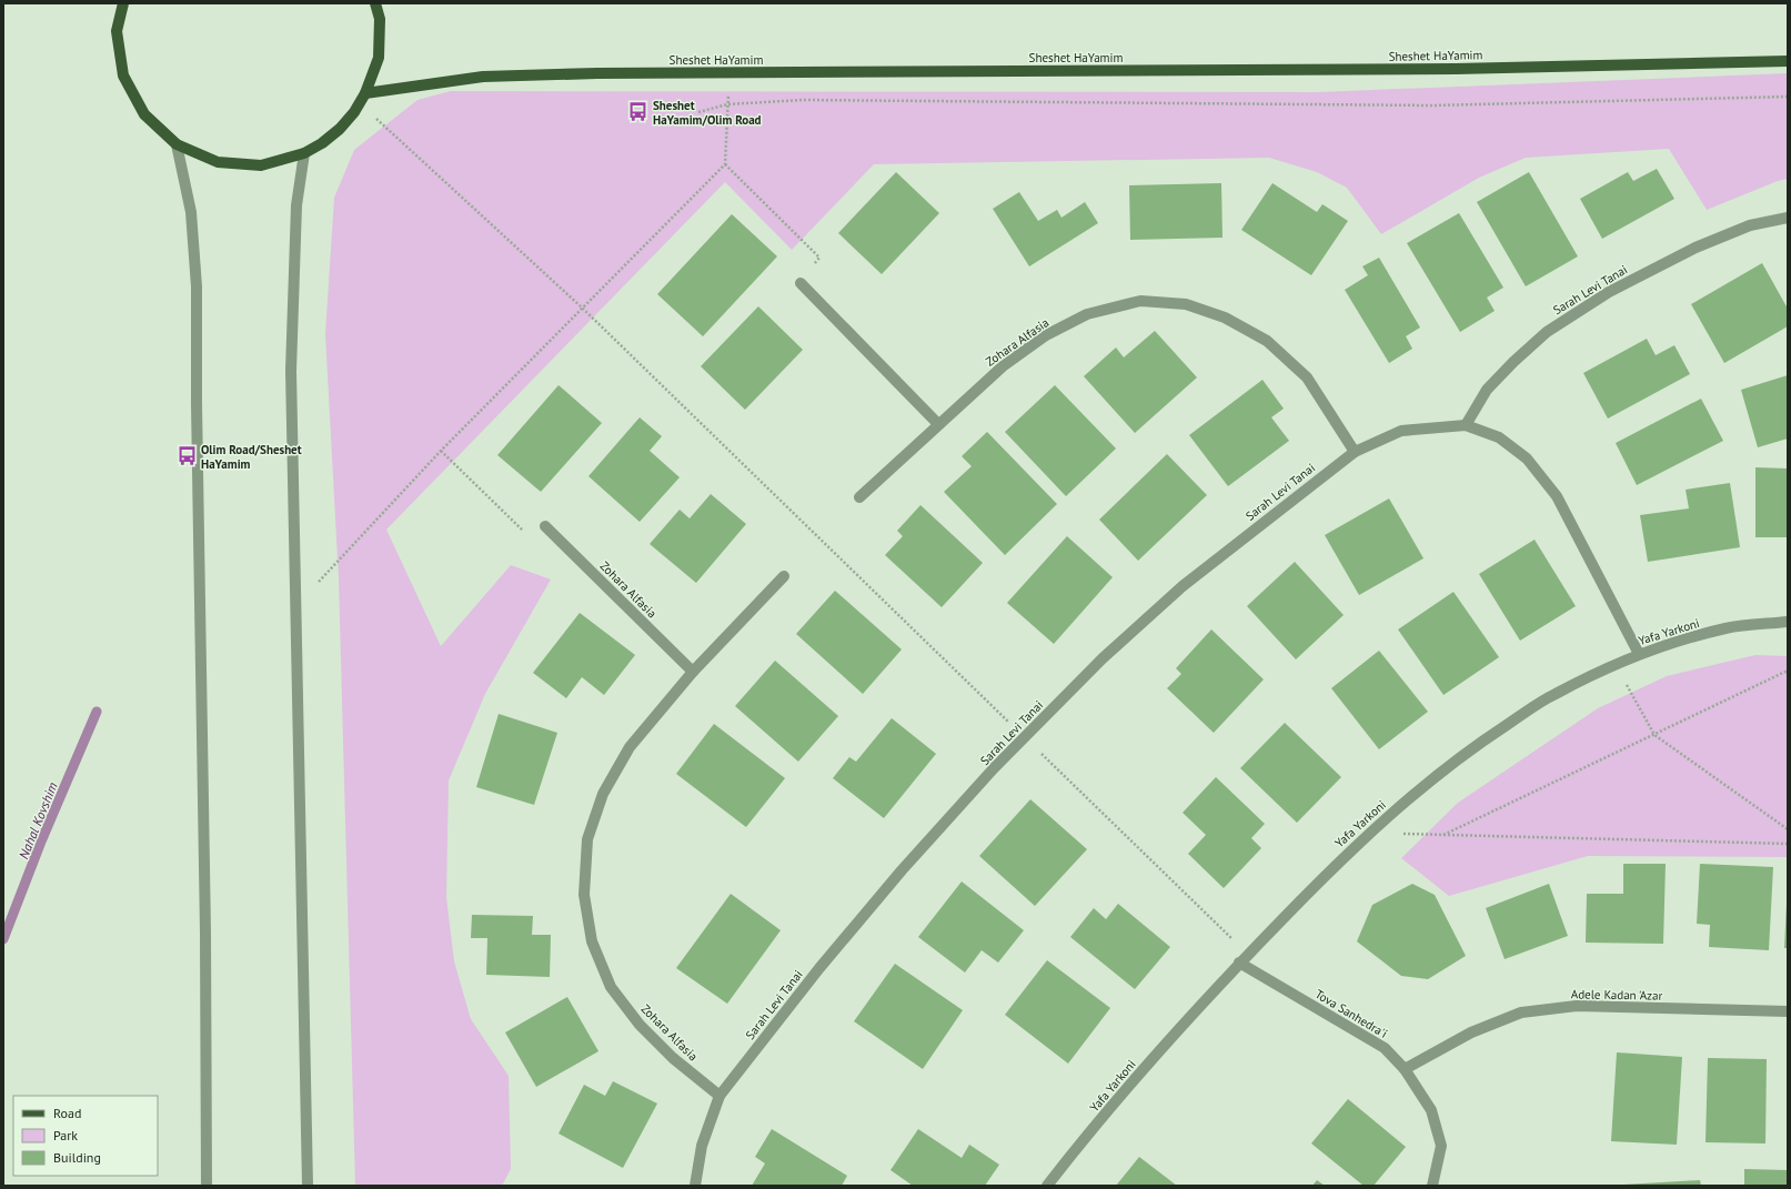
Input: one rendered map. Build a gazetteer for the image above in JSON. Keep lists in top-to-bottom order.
{
  "streets": {
    "main road": ["Sheshet HaYamim"],
    "street": [
      "Sarah Levi Tanai",
      "Zohara Alfasia",
      "Yafa Yarkoni",
      "Adele Kadan 'Azar",
      "Tova Sanhedra'i"
    ]
  },
  "crossings": [
    ["Sarah Levi Tanai", "Zohara Alfasia"],
    ["Sarah Levi Tanai", "Yafa Yarkoni"],
    ["Yafa Yarkoni", "Tova Sanhedra'i"],
    ["Adele Kadan 'Azar", "Tova Sanhedra'i"]
  ],
  "water": ["Nahal Kovshim"],
  "places": {
    "bus stop": ["Sheshet HaYamim/Olim Road", "Olim Road/Sheshet HaYamim"]
  },
  "legend": ["Road", "Park", "Building"]
}
